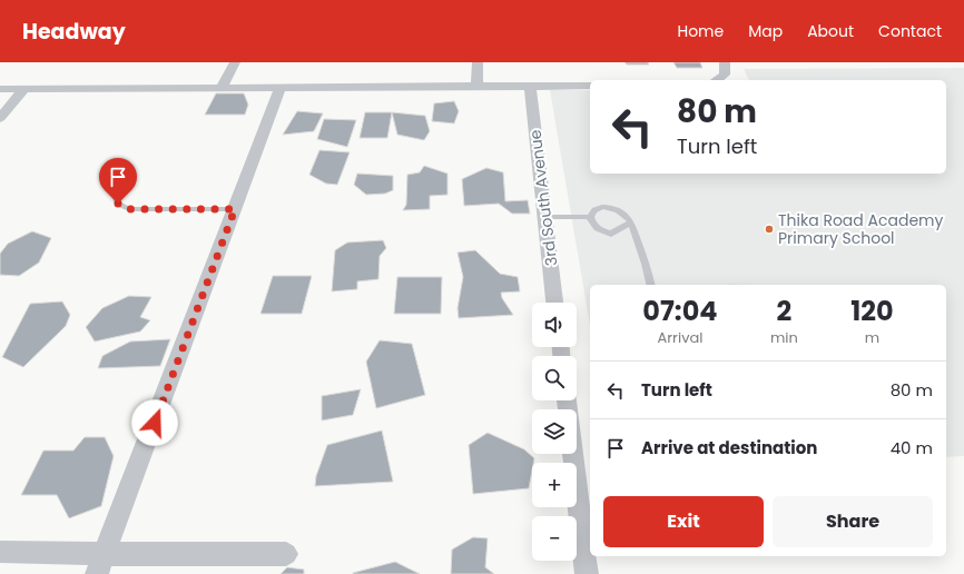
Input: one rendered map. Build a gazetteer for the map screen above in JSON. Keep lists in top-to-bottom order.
{
  "streets": {
    "street": ["3rd South Avenue"]
  },
  "places": ["Thika Road Academy Primary School"],
  "page": {
    "header": "Headway",
    "nav": [
      "Home",
      "Map",
      "About",
      "Contact"
    ],
    "turn": ["80 m", "Turn left"],
    "eta": [
      "07:04",
      "Arrival",
      "2",
      "min",
      "120",
      "m"
    ],
    "map_buttons": ["+", "−"],
    "list": [
      {
        "name": "Turn left",
        "value": "80 m"
      },
      {
        "name": "Arrive at destination",
        "value": "40 m"
      }
    ],
    "buttons": ["Exit", "Share"]
  }
}
